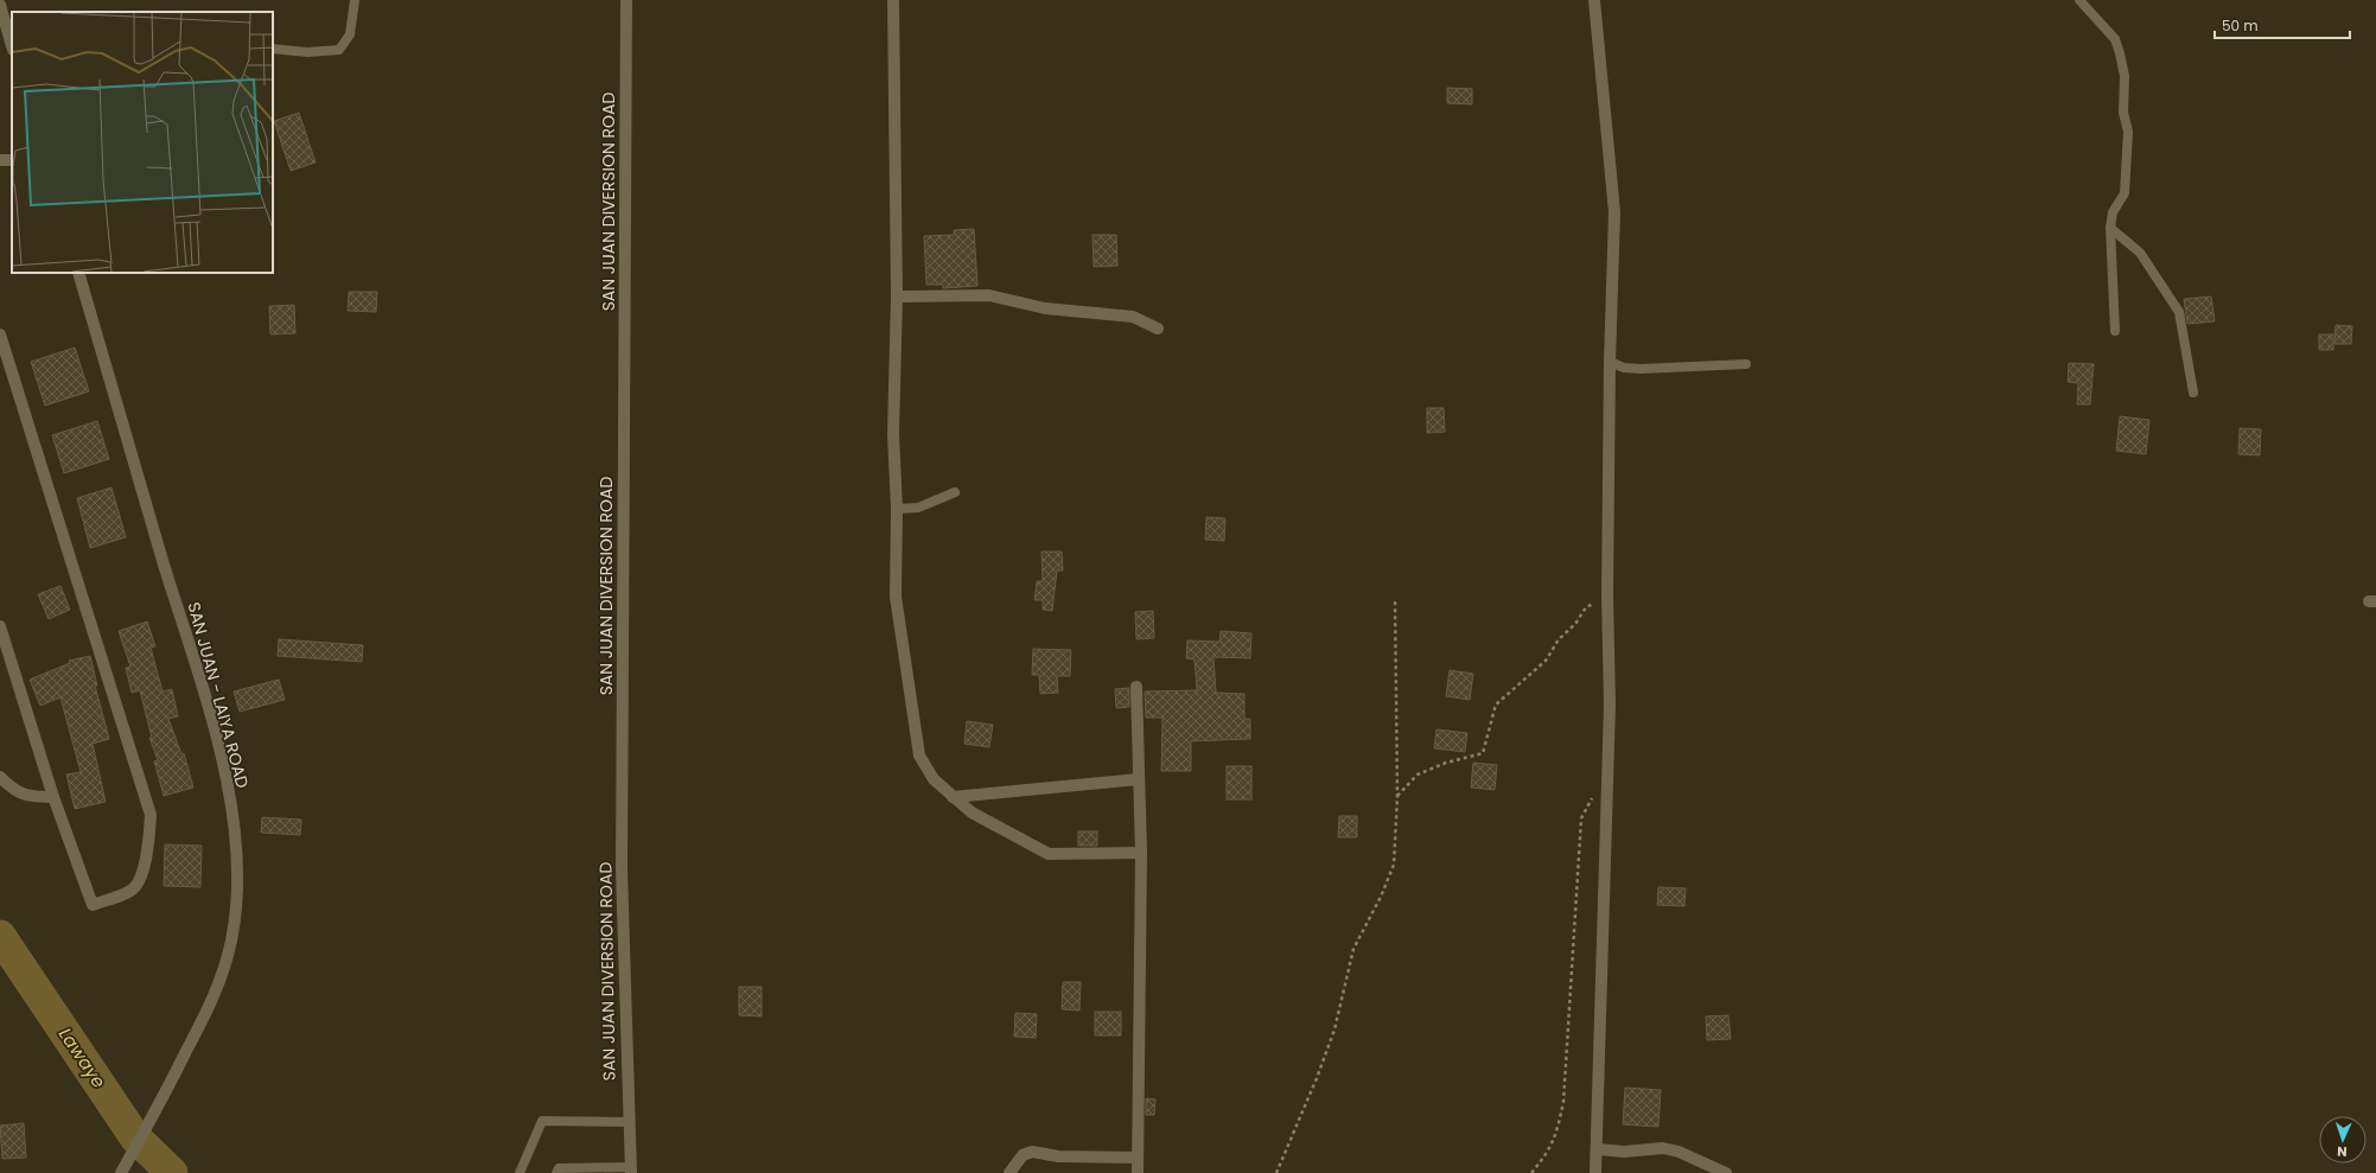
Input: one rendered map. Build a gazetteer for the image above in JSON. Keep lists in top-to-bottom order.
{
  "streets": {
    "street": ["SAN JUAN DIVERSION ROAD", "SAN JUAN - LAIYA ROAD"]
  },
  "water": ["Lawaye"],
  "scale_bar": "50 m",
  "north": "bottom"
}
